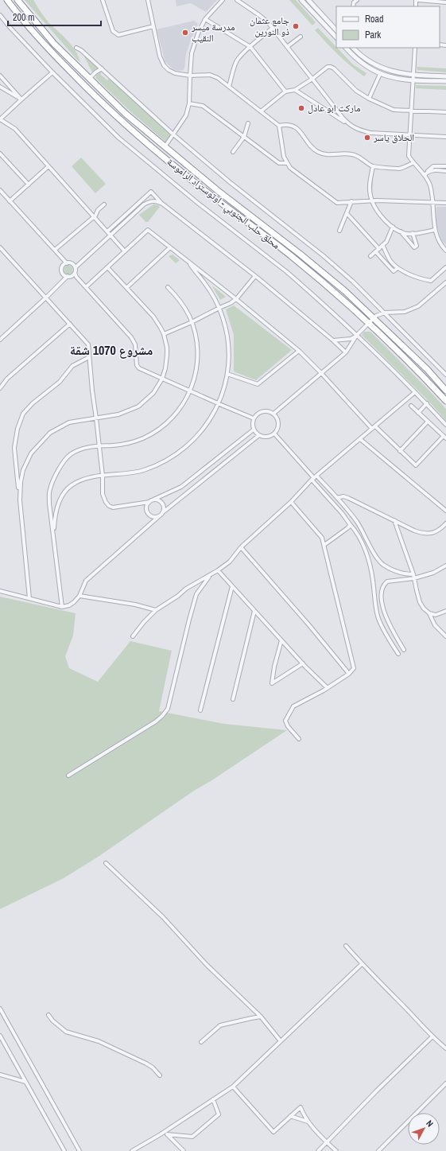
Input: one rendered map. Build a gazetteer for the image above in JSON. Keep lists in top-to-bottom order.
{
  "streets": {
    "highway": ["محلق حلب الجنوبي - اوتوستراد الراموسة"]
  },
  "districts": ["مشروع 1070 شقة"],
  "places": [
    "جامع عثمان ذو النورين",
    "مدرسة ميسر النقيب",
    "ماركت ابو عادل",
    "الحلاق ياسر"
  ],
  "legend": ["Road", "Park"],
  "scale_bar": "200 m",
  "north": "top right"
}
